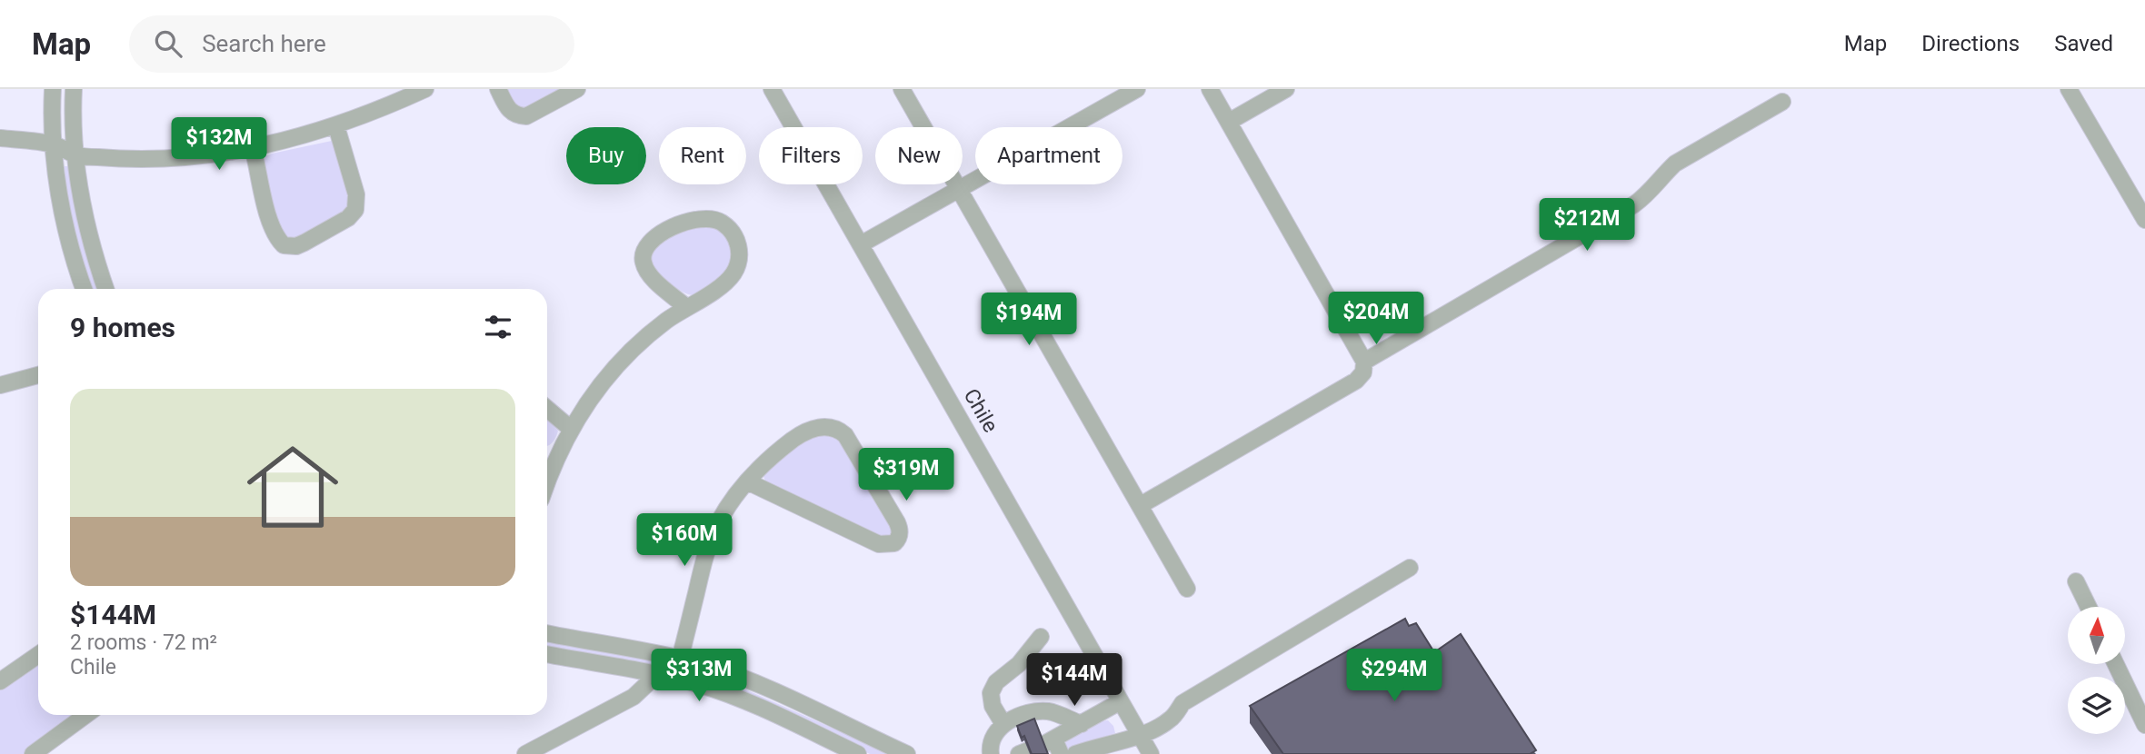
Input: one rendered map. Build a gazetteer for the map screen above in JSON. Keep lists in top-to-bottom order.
{
  "streets": {
    "street": ["Chile"]
  },
  "north": "top",
  "page": {
    "header": "Map",
    "search": "Search here",
    "nav": ["Map", "Directions", "Saved"],
    "price": [
      "$132M",
      "$212M",
      "$204M",
      "$194M",
      "$319M",
      "$160M",
      "$313M",
      "$294M",
      "$144M"
    ],
    "chip": [
      "Buy",
      "Rent",
      "Filters",
      "New",
      "Apartment"
    ],
    "heading": "9 homes",
    "list": [
      {
        "name": "$144M",
        "note": "2 rooms · 72 m² · Chile"
      }
    ]
  }
}
